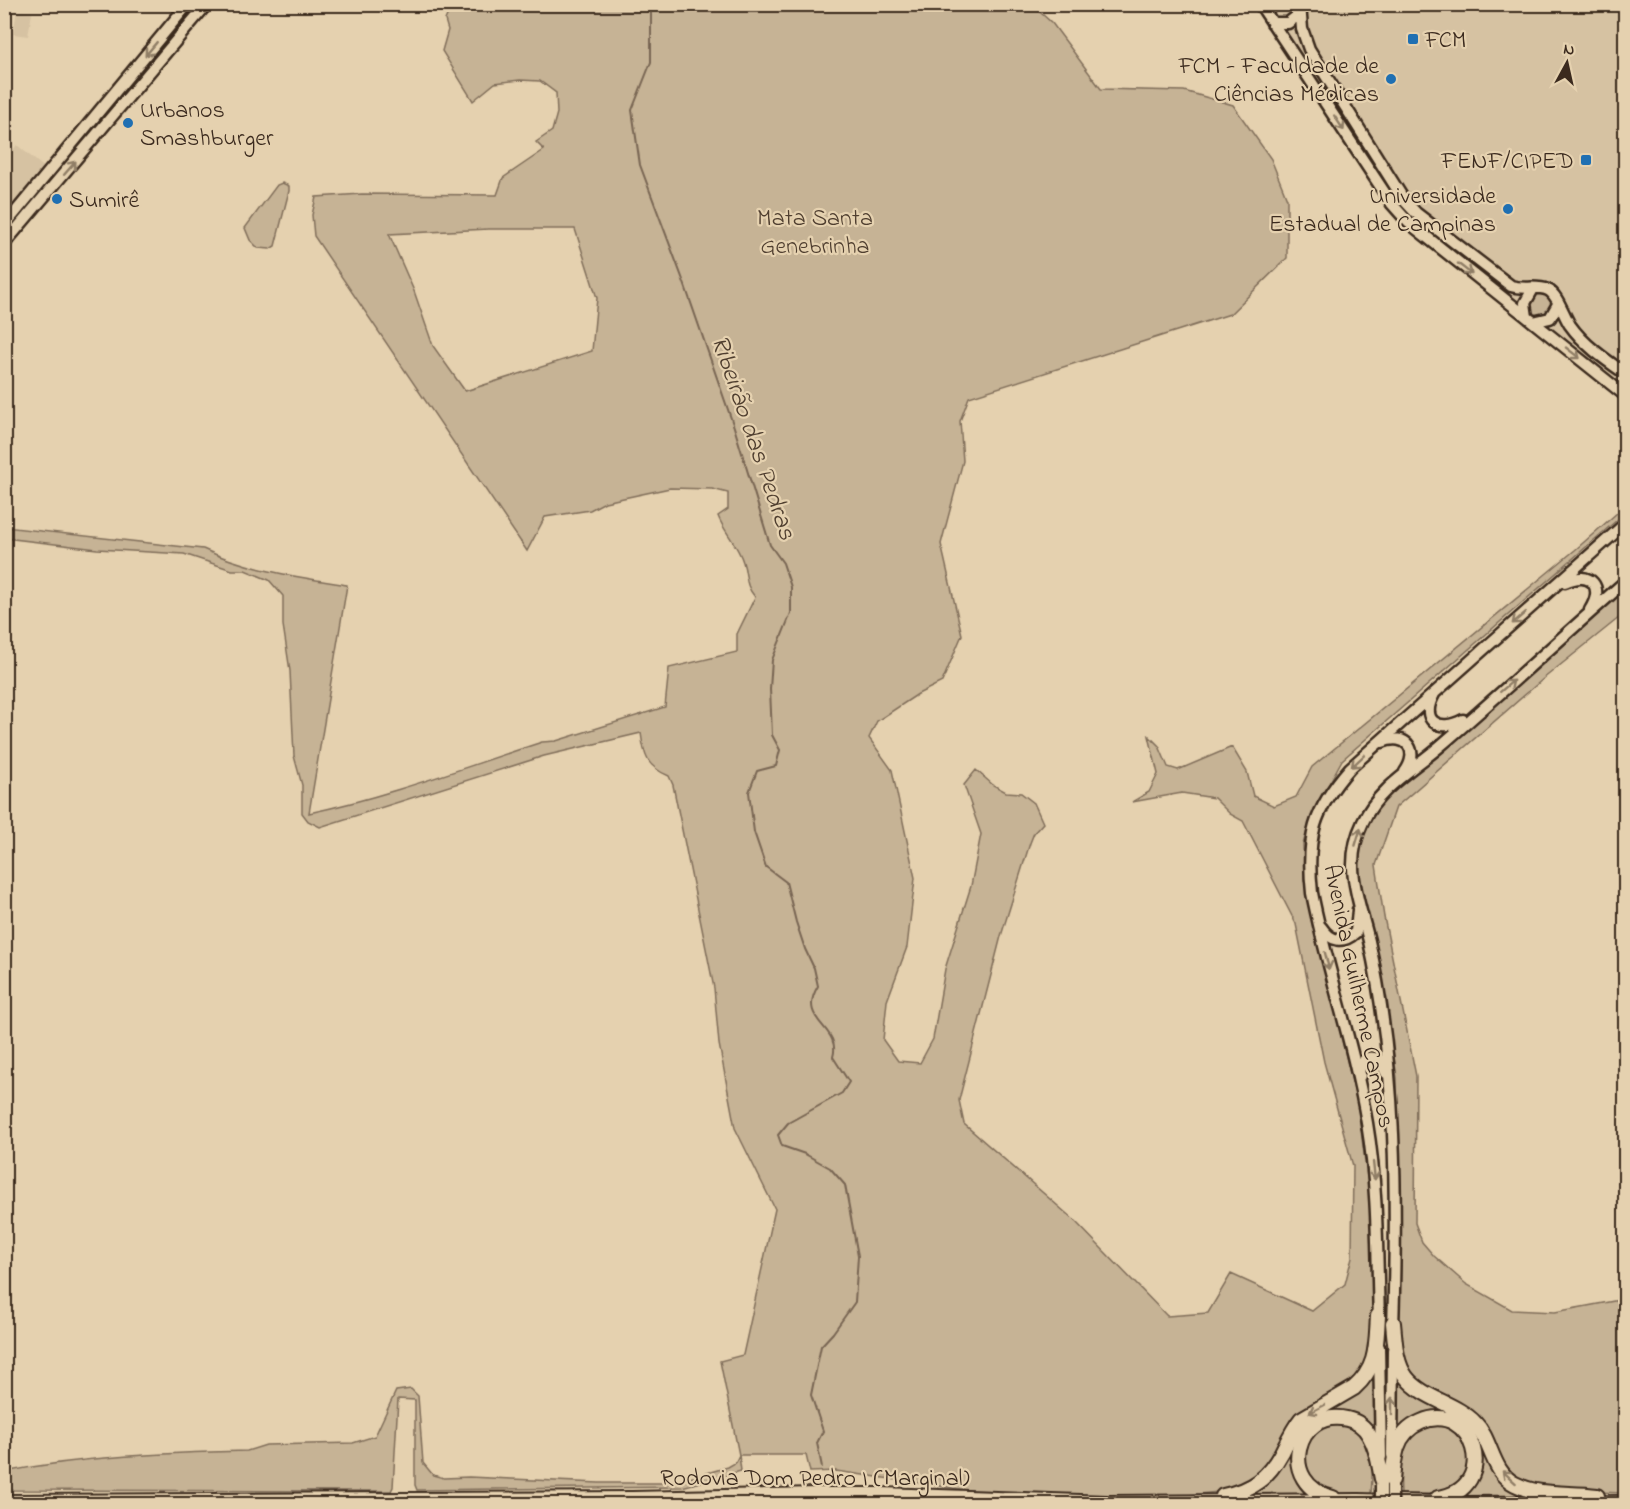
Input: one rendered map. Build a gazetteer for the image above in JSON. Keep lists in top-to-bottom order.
{
  "streets": {
    "highway": ["Rodovia Dom Pedro I (Marginal)"],
    "main road": ["Avenida Guilherme Campos"]
  },
  "water": ["Ribeirão das Pedras"],
  "parks": ["Mata Santa Genebrinha"],
  "places": {
    "transit": ["FCM", "FENF/CIPED"],
    "other": [
      "FCM - Faculdade de Ciências Médicas",
      "Urbanos Smashburger",
      "Sumirê",
      "Universidade Estadual de Campinas"
    ]
  },
  "north": "top"
}
